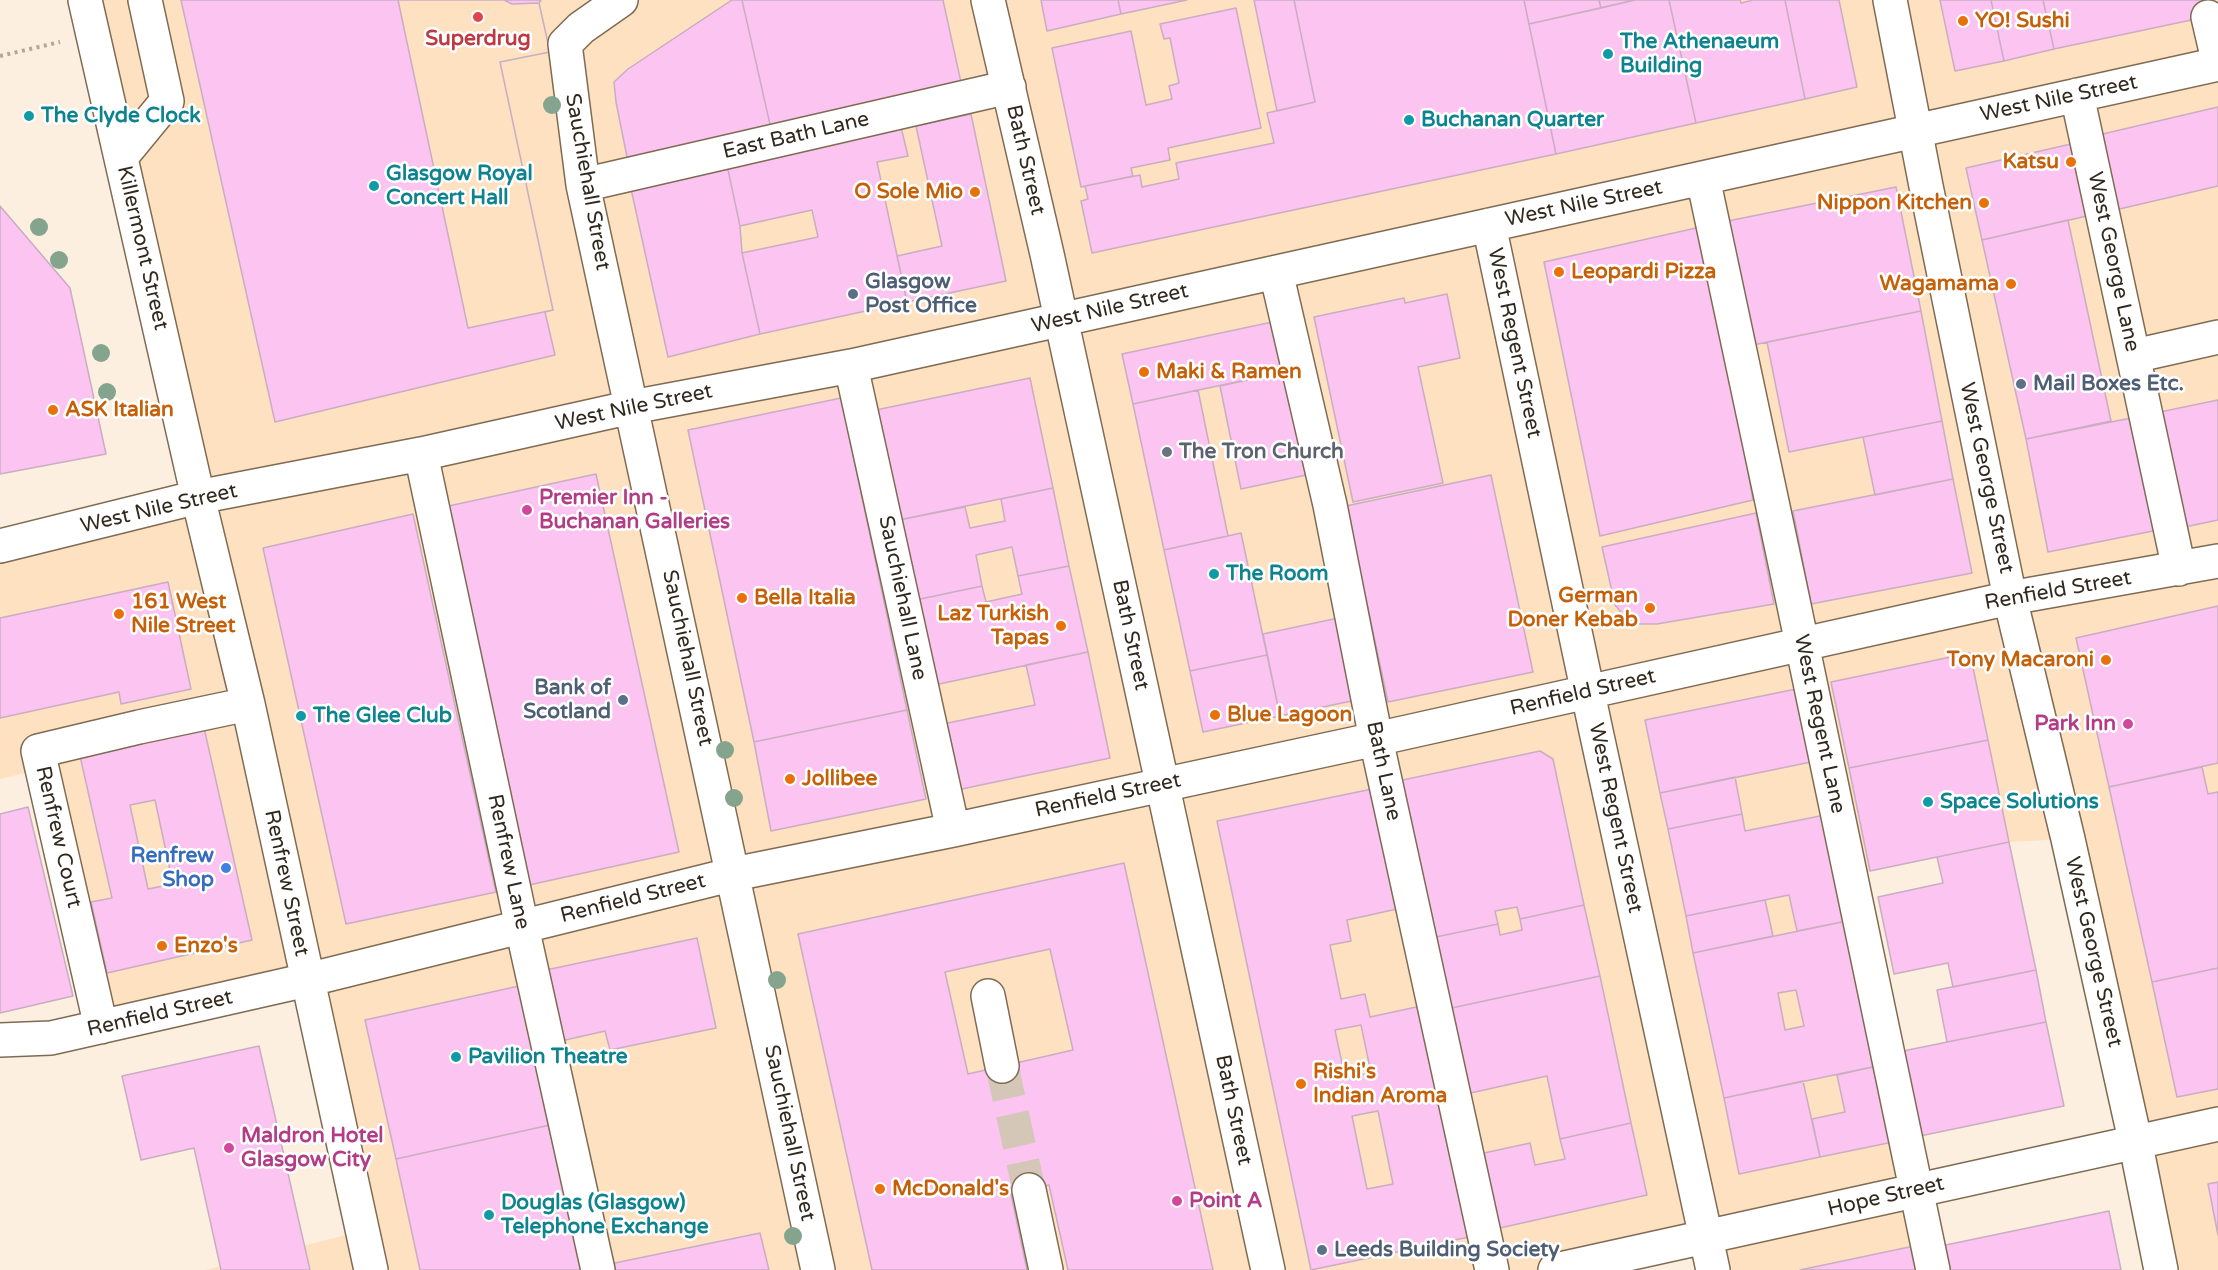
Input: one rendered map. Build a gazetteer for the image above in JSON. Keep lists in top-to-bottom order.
{
  "streets": {
    "street": [
      "West Nile Street",
      "East Bath Lane",
      "Bath Street",
      "Sauchiehall Street",
      "Killermont Street",
      "West George Lane",
      "West Regent Street",
      "West George Street",
      "Renfield Street",
      "Sauchiehall Lane",
      "West Regent Lane",
      "Bath Lane",
      "Renfrew Court",
      "Renfrew Lane",
      "Renfrew Street",
      "Hope Street"
    ]
  },
  "crossings": [
    ["West Nile Street", "Bath Street"],
    ["West Nile Street", "Sauchiehall Street"],
    ["West Nile Street", "Killermont Street"],
    ["West Nile Street", "West George Lane"],
    ["West Nile Street", "West Regent Street"],
    ["West Nile Street", "West George Street"],
    ["West Nile Street", "Sauchiehall Lane"],
    ["West Nile Street", "West Regent Lane"],
    ["West Nile Street", "Bath Lane"],
    ["West Nile Street", "Renfrew Lane"],
    ["West Nile Street", "Renfrew Street"],
    ["East Bath Lane", "Bath Street"],
    ["East Bath Lane", "Sauchiehall Street"],
    ["Bath Street", "Renfield Street"],
    ["Sauchiehall Street", "Renfield Street"],
    ["Killermont Street", "Renfrew Street"],
    ["West George Lane", "Renfield Street"],
    ["West Regent Street", "Renfield Street"],
    ["West Regent Street", "Hope Street"],
    ["West George Street", "Renfield Street"],
    ["West George Street", "Hope Street"],
    ["Renfield Street", "Sauchiehall Lane"],
    ["Renfield Street", "West Regent Lane"],
    ["Renfield Street", "Bath Lane"],
    ["Renfield Street", "Renfrew Court"],
    ["Renfield Street", "Renfrew Lane"],
    ["Renfield Street", "Renfrew Street"],
    ["West Regent Lane", "Hope Street"],
    ["Renfrew Court", "Renfrew Street"]
  ],
  "places": [
    "Superdrug",
    "YO! Sushi",
    "The Athenaeum Building",
    "The Clyde Clock",
    "Buchanan Quarter",
    "Katsu",
    "Glasgow Royal Concert Hall",
    "O Sole Mio",
    "Nippon Kitchen",
    "Leopardi Pizza",
    "Wagamama",
    "Glasgow Post Office",
    "Maki & Ramen",
    "Mail Boxes Etc.",
    "ASK Italian",
    "The Tron Church",
    "Premier Inn - Buchanan Galleries",
    "The Room",
    "Bella Italia",
    "German Doner Kebab",
    "161 West Nile Street",
    "Laz Turkish Tapas",
    "Tony Macaroni",
    "Bank of Scotland",
    "Blue Lagoon",
    "The Glee Club",
    "Park Inn",
    "Jollibee",
    "Space Solutions",
    "Renfrew Shop",
    "Enzo's",
    "Pavilion Theatre",
    "Rishi's Indian Aroma",
    "Maldron Hotel Glasgow City",
    "McDonald's",
    "Point A",
    "Douglas (Glasgow) Telephone Exchange",
    "Leeds Building Society"
  ]
}
